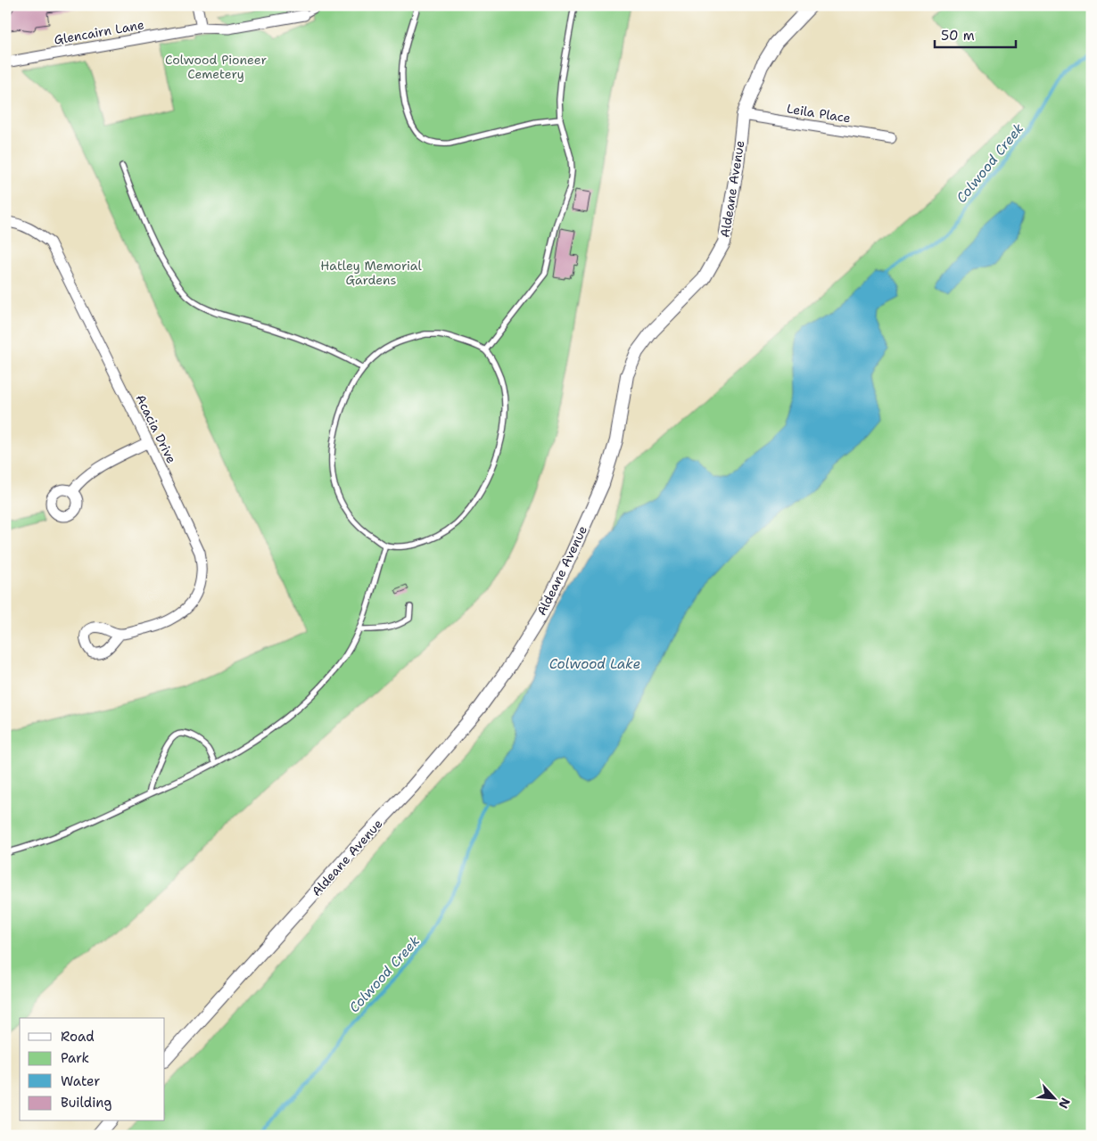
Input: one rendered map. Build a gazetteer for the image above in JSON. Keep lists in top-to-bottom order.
{
  "streets": {
    "street": [
      "Glencairn Lane",
      "Leila Place",
      "Aldeane Avenue",
      "Acacia Drive"
    ]
  },
  "crossings": [
    ["Leila Place", "Aldeane Avenue"]
  ],
  "water": ["Colwood Creek", "Colwood Lake"],
  "parks": ["Colwood Pioneer Cemetery", "Hatley Memorial Gardens"],
  "legend": [
    "Road",
    "Park",
    "Water",
    "Building"
  ],
  "scale_bar": "50 m",
  "north": "bottom right"
}
